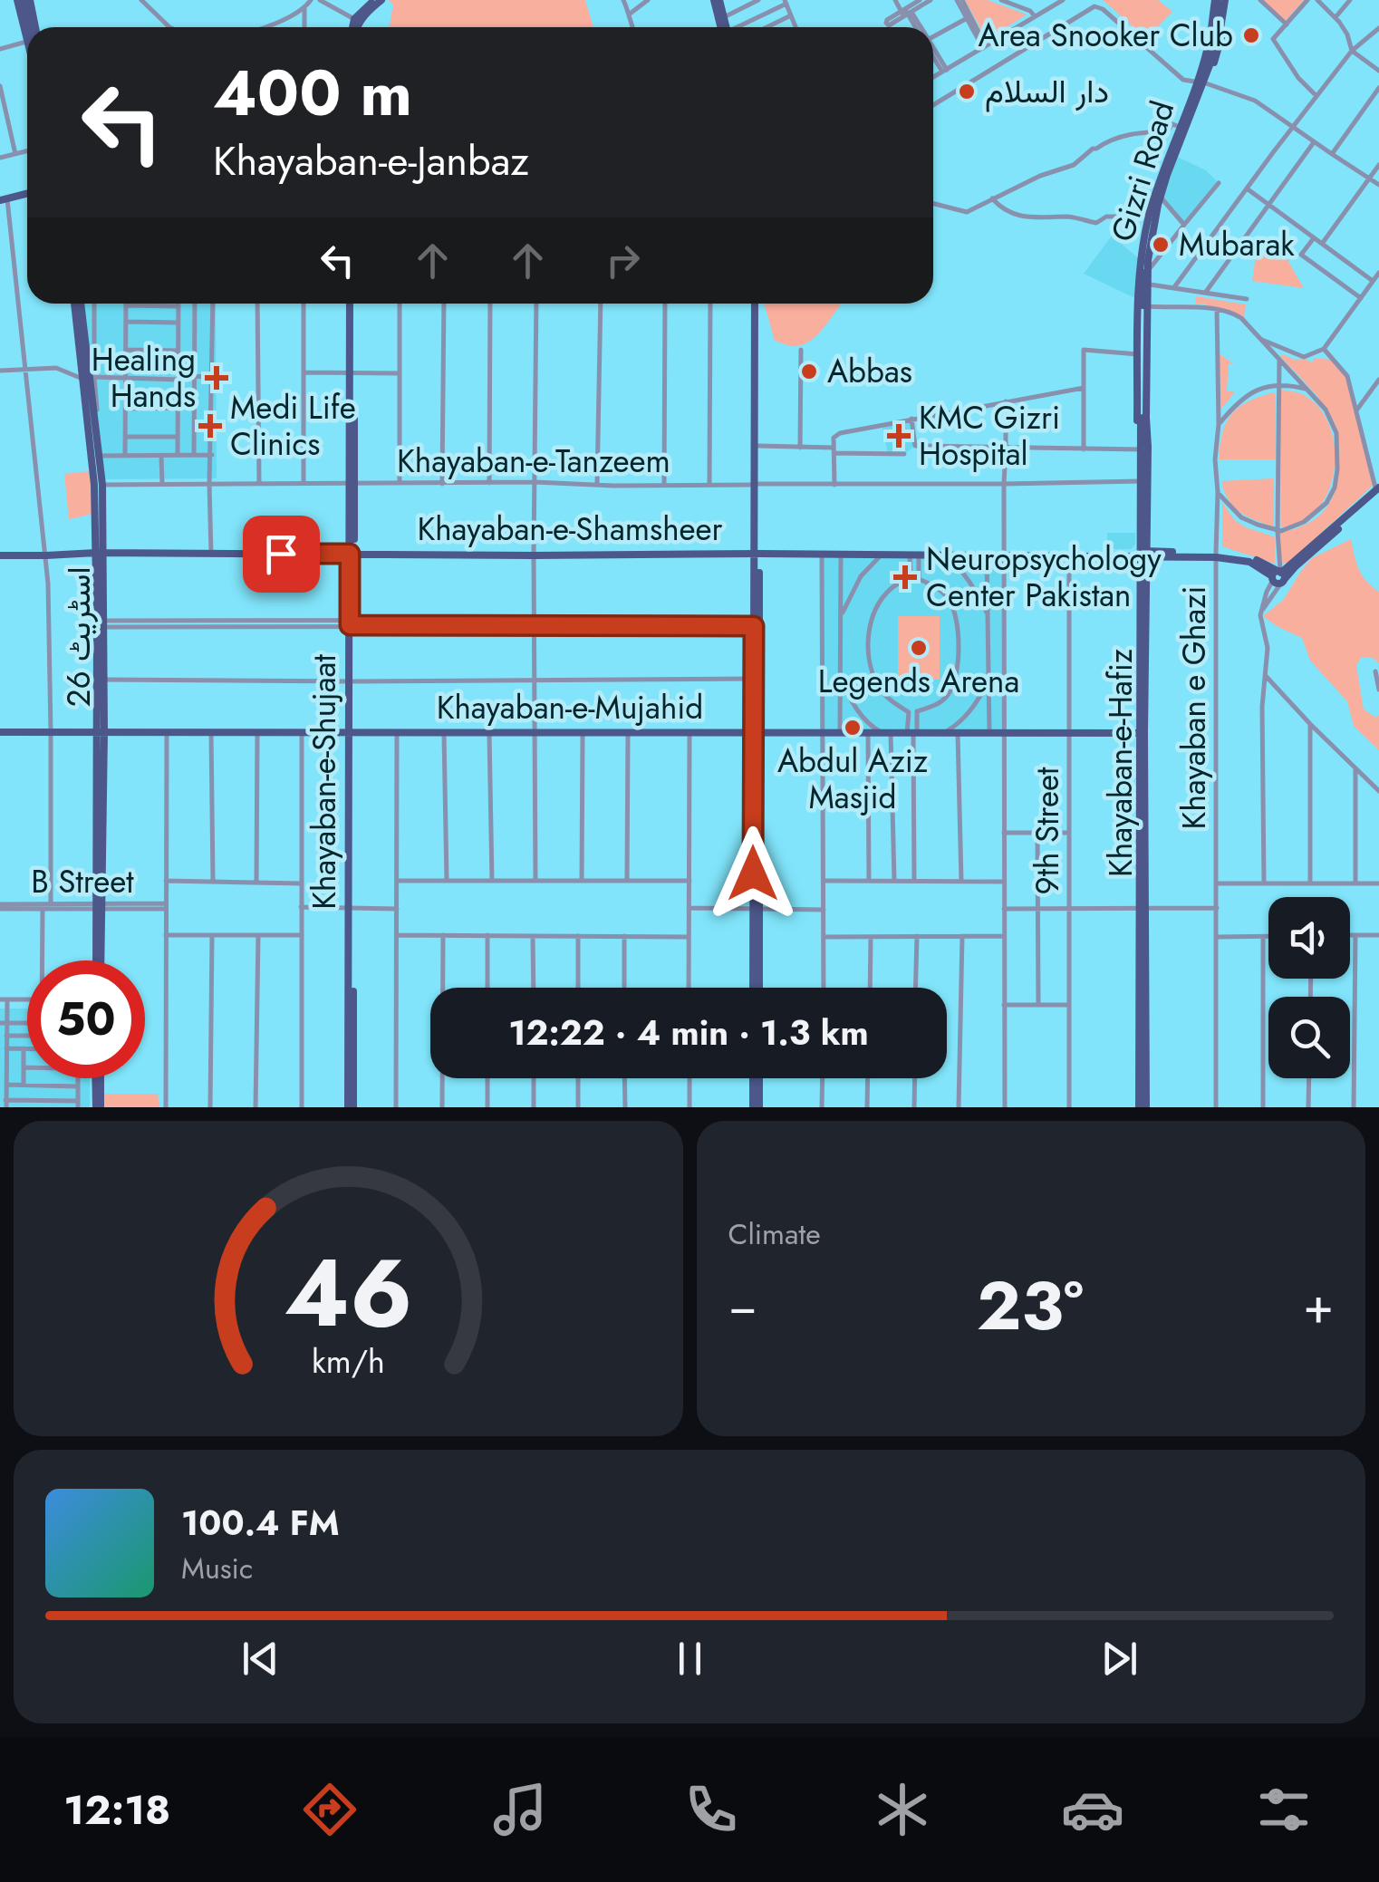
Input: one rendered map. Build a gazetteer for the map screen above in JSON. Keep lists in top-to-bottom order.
{
  "streets": {
    "main road": [
      "Gizri Road",
      "Khayaban-e-Shamsheer",
      "اسٹریٹ 26",
      "Khayaban-e-Mujahid",
      "Khayaban-e-Hafiz",
      "Khayaban-e-Shujaat"
    ],
    "street": [
      "Khayaban-e-Tanzeem",
      "Khayaban e Ghazi",
      "9th Street",
      "B Street"
    ]
  },
  "crossings": [
    ["Gizri Road", "Khayaban-e-Tanzeem"],
    ["Gizri Road", "Khayaban-e-Shamsheer"],
    ["Gizri Road", "Khayaban-e-Hafiz"],
    ["Khayaban-e-Tanzeem", "اسٹریٹ 26"],
    ["Khayaban-e-Tanzeem", "Khayaban-e-Shujaat"],
    ["Khayaban-e-Shamsheer", "اسٹریٹ 26"],
    ["Khayaban-e-Shamsheer", "Khayaban e Ghazi"],
    ["Khayaban-e-Shamsheer", "Khayaban-e-Hafiz"],
    ["Khayaban-e-Shamsheer", "Khayaban-e-Shujaat"],
    ["Khayaban-e-Shamsheer", "9th Street"],
    ["اسٹریٹ 26", "Khayaban-e-Mujahid"],
    ["اسٹریٹ 26", "B Street"],
    ["Khayaban-e-Mujahid", "Khayaban-e-Hafiz"],
    ["Khayaban-e-Mujahid", "Khayaban-e-Shujaat"],
    ["Khayaban-e-Mujahid", "9th Street"]
  ],
  "places": {
    "other": [
      "Area Snooker Club",
      "دار السلام",
      "Mubarak",
      "Abbas",
      "Legends Arena",
      "Abdul Aziz Masjid"
    ],
    "health": [
      "Healing Hands",
      "Medi Life Clinics",
      "KMC Gizri Hospital",
      "Neuropsychology Center Pakistan"
    ]
  },
  "page": {
    "turn": ["400 m", "Khayaban-e-Janbaz"],
    "limit": "50",
    "trip": "12:22 · 4 min · 1.3 km",
    "tile": "Climate",
    "heat": ["−", "23°", "+"],
    "song": ["100.4 FM", "Music"],
    "tabs": "12:18",
    "gauge": ["46", "km/h"]
  }
}
